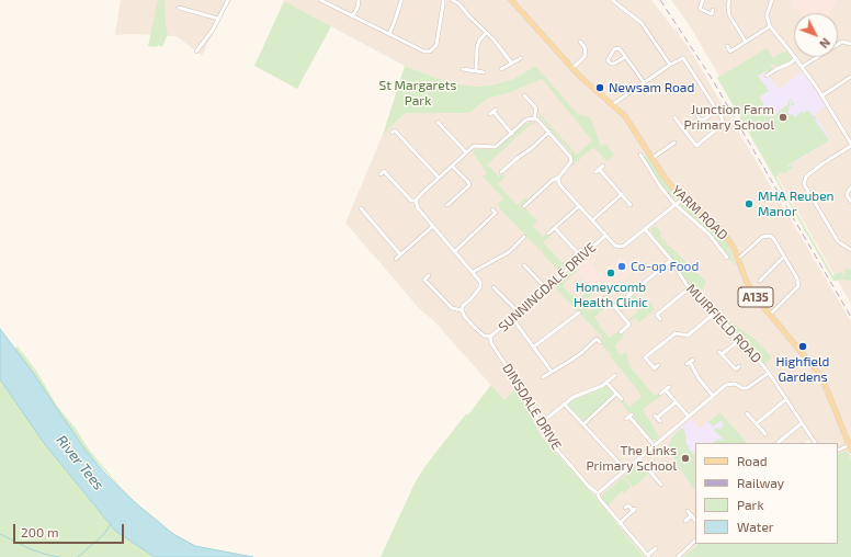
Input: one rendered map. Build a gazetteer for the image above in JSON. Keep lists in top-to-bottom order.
{
  "streets": {
    "main road": ["YARM ROAD", "A135"],
    "street": ["SUNNINGDALE DRIVE", "MUIRFIELD ROAD", "DINSDALE DRIVE"]
  },
  "crossings": [
    ["SUNNINGDALE DRIVE", "DINSDALE DRIVE"]
  ],
  "water": ["River Tees"],
  "parks": ["St Margarets Park"],
  "places": [
    "Newsam Road",
    "Junction Farm Primary School",
    "MHA Reuben Manor",
    "Co-op Food",
    "Honeycomb Health Clinic",
    "Highfield Gardens",
    "The Links Primary School"
  ],
  "legend": [
    "Road",
    "Railway",
    "Park",
    "Water"
  ],
  "scale_bar": "200 m",
  "north": "bottom right"
}
